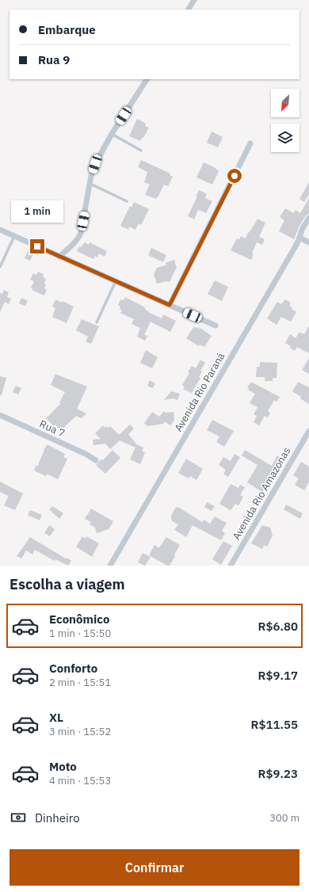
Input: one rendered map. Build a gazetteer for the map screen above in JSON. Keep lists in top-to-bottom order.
{
  "streets": {
    "street": ["Avenida Rio Paraná", "Rua 7", "Avenida Rio Amazonas"]
  },
  "north": "bottom left",
  "page": {
    "banner": ["Embarque", "Rua 9"],
    "bubble": "1 min",
    "heading": "Escolha a viagem",
    "list": [
      {
        "name": "Econômico",
        "note": "1 min · 15:50",
        "value": "R$6.80"
      },
      {
        "name": "Conforto",
        "note": "2 min · 15:51",
        "value": "R$9.17"
      },
      {
        "name": "XL",
        "note": "3 min · 15:52",
        "value": "R$11.55"
      },
      {
        "name": "Moto",
        "note": "4 min · 15:53",
        "value": "R$9.23"
      }
    ],
    "pay": ["Dinheiro", "300 m"],
    "buttons": "Confirmar"
  }
}
